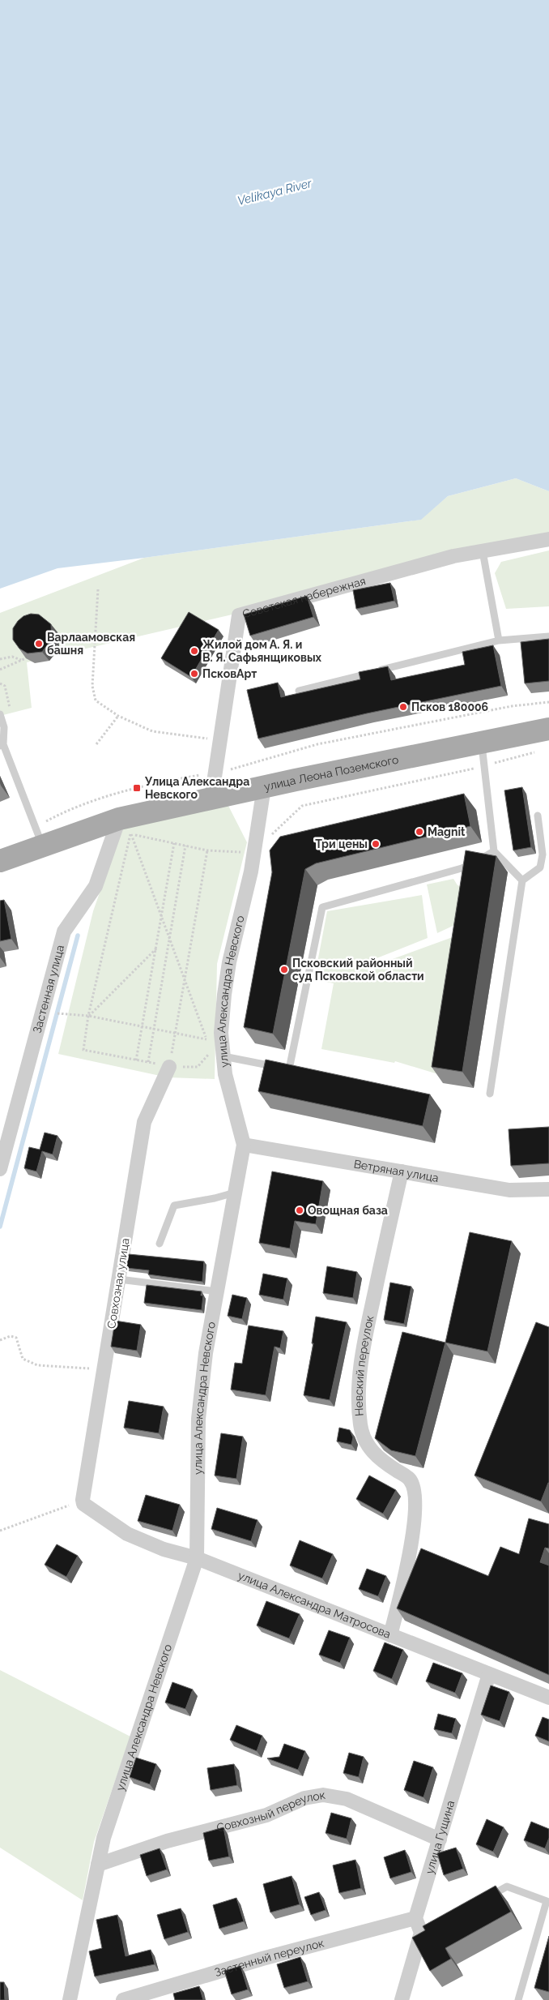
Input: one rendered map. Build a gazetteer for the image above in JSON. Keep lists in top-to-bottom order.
{
  "streets": {
    "main road": ["улица Леона Поземского"],
    "street": [
      "Советская набережная",
      "Застенная улица",
      "улица Александра Невского",
      "Ветряная улица",
      "Совхозная улица",
      "Невский переулок",
      "улица Александра Матросова",
      "Совхозный переулок",
      "улица Гущина",
      "Застенный переулок"
    ]
  },
  "crossings": [
    ["Советская набережная", "улица Леона Поземского"],
    ["улица Леона Поземского", "Застенная улица"],
    ["улица Леона Поземского", "улица Александра Невского"],
    ["улица Александра Невского", "Ветряная улица"],
    ["улица Александра Невского", "улица Александра Матросова"],
    ["улица Александра Невского", "Совхозный переулок"],
    ["Ветряная улица", "Невский переулок"],
    ["Совхозная улица", "улица Александра Матросова"],
    ["Невский переулок", "улица Александра Матросова"],
    ["улица Александра Матросова", "улица Гущина"],
    ["Совхозный переулок", "улица Гущина"],
    ["улица Гущина", "Застенный переулок"]
  ],
  "water": ["Velikaya River"],
  "places": {
    "other": [
      "Варлаамовская башня",
      "Жилой дом А. Я. и В. Я. Сафьянщиковых",
      "ПсковАрт",
      "Псков 180006",
      "Magnit",
      "Три цены",
      "Псковский районный суд Псковской области",
      "Овощная база"
    ],
    "transit": ["Улица Александра Невского"]
  }
}
